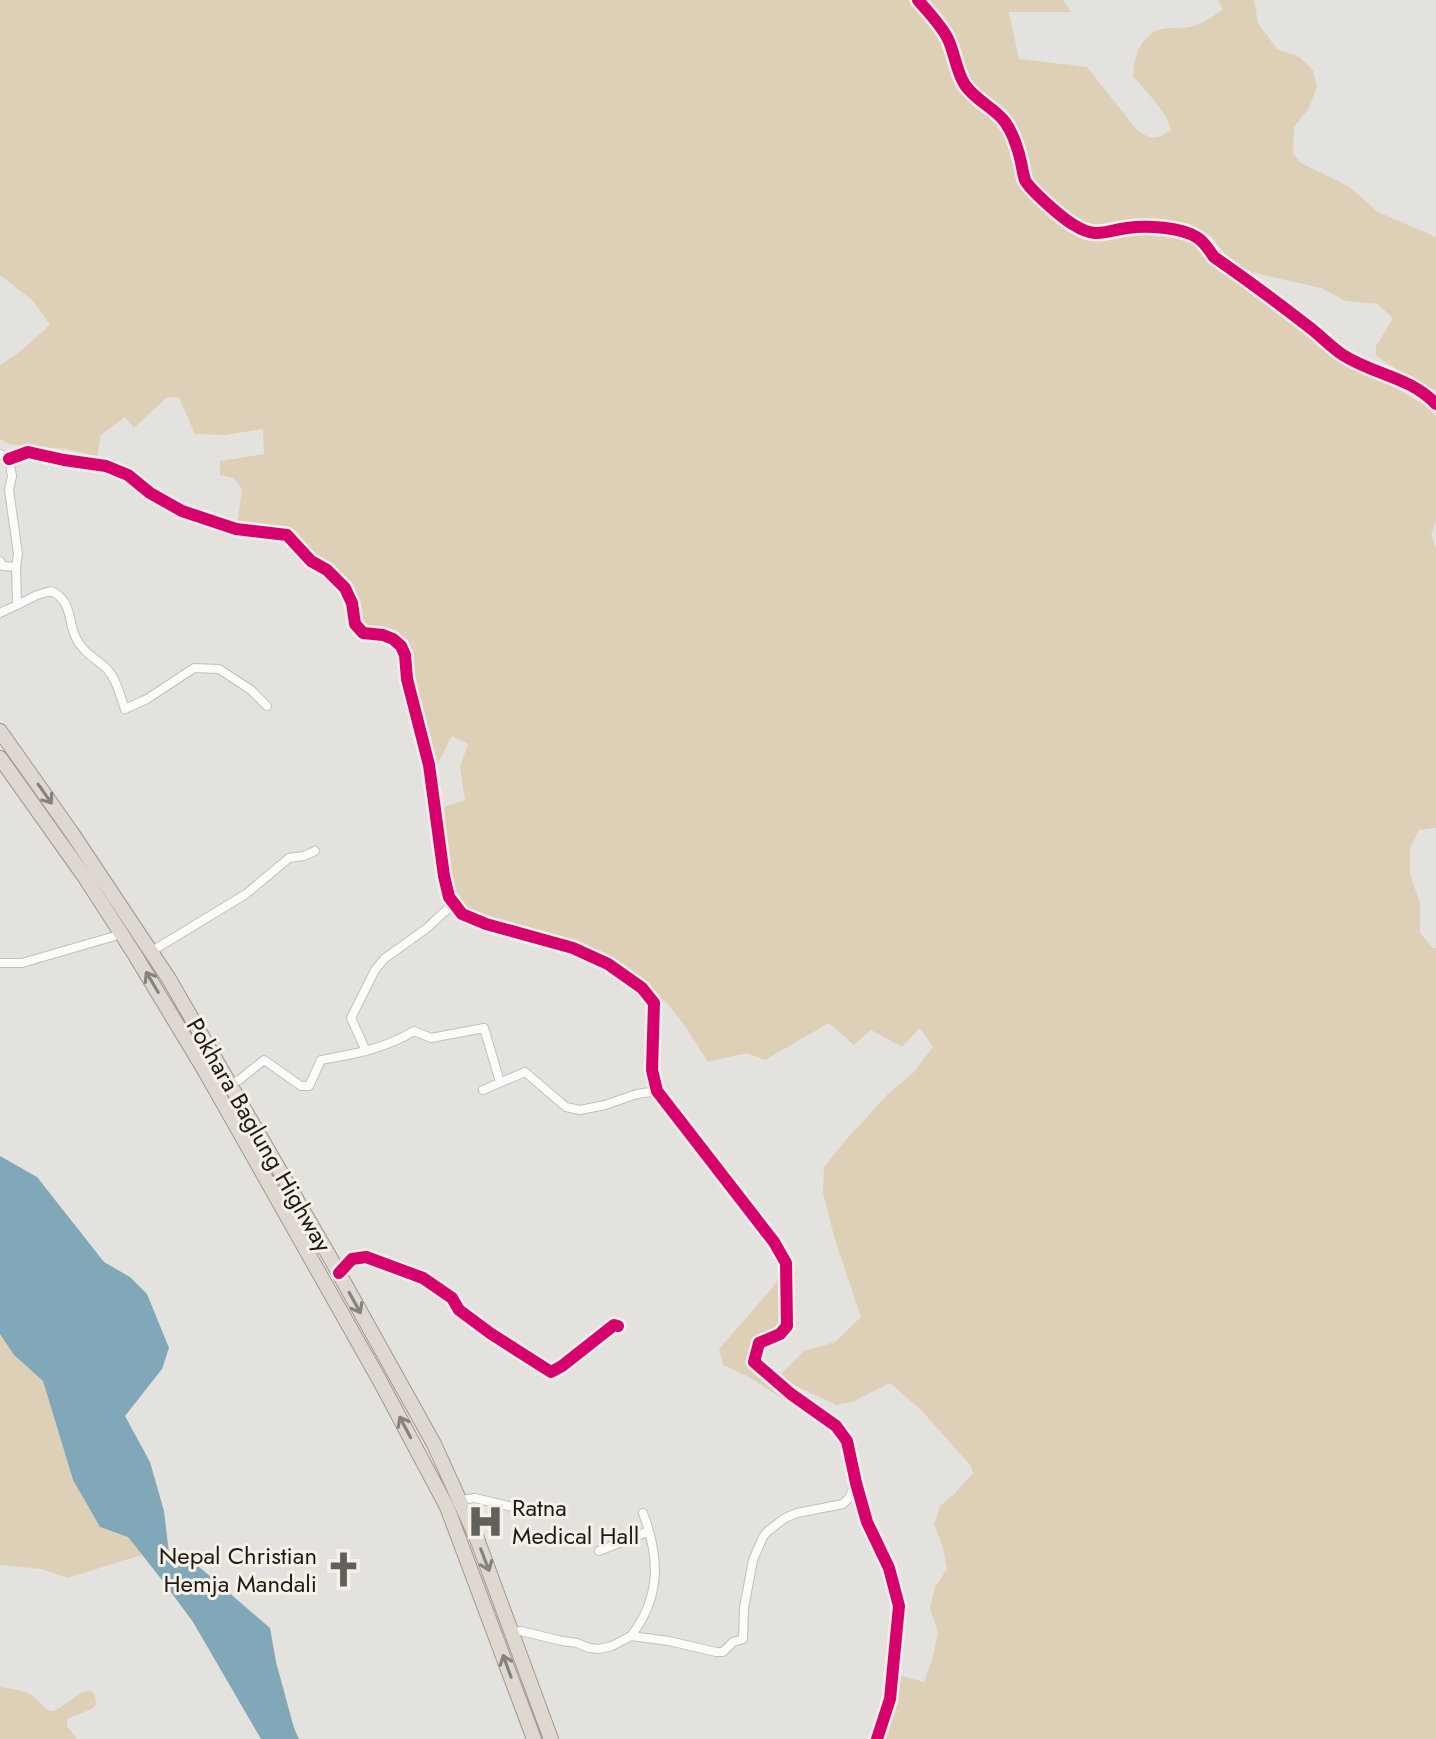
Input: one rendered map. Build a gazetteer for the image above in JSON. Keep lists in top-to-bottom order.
{
  "streets": {
    "highway": ["Pokhara Baglung Highway"]
  },
  "places": {
    "hospital": ["Ratna Medical Hall"],
    "church": ["Nepal Christian Hemja Mandali"]
  }
}
